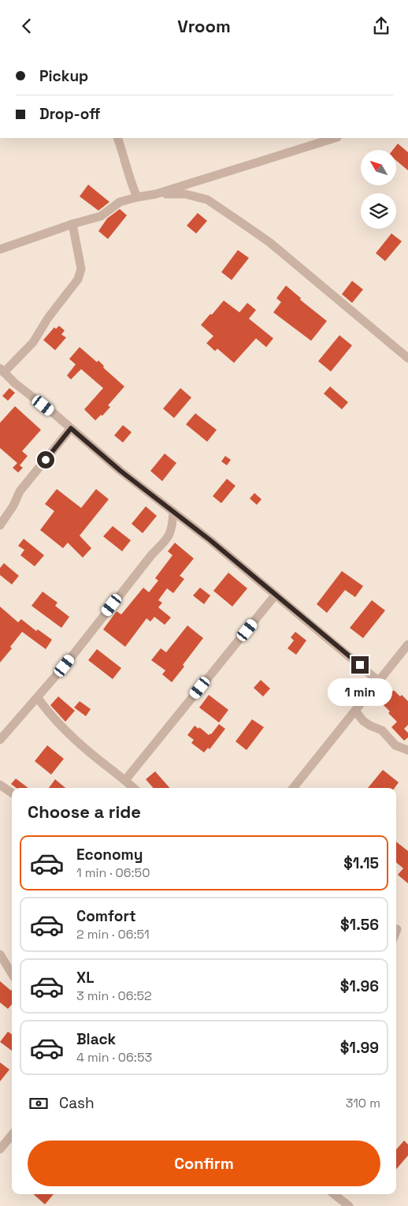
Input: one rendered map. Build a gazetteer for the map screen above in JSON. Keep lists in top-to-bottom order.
{
  "north": "top left",
  "page": {
    "header": "Vroom",
    "banner": ["Pickup", "Drop-off"],
    "bubble": "1 min",
    "heading": "Choose a ride",
    "list": [
      {
        "name": "Economy",
        "note": "1 min · 06:50",
        "value": "$1.15"
      },
      {
        "name": "Comfort",
        "note": "2 min · 06:51",
        "value": "$1.56"
      },
      {
        "name": "XL",
        "note": "3 min · 06:52",
        "value": "$1.96"
      },
      {
        "name": "Black",
        "note": "4 min · 06:53",
        "value": "$1.99"
      }
    ],
    "pay": ["Cash", "310 m"],
    "buttons": "Confirm"
  }
}
